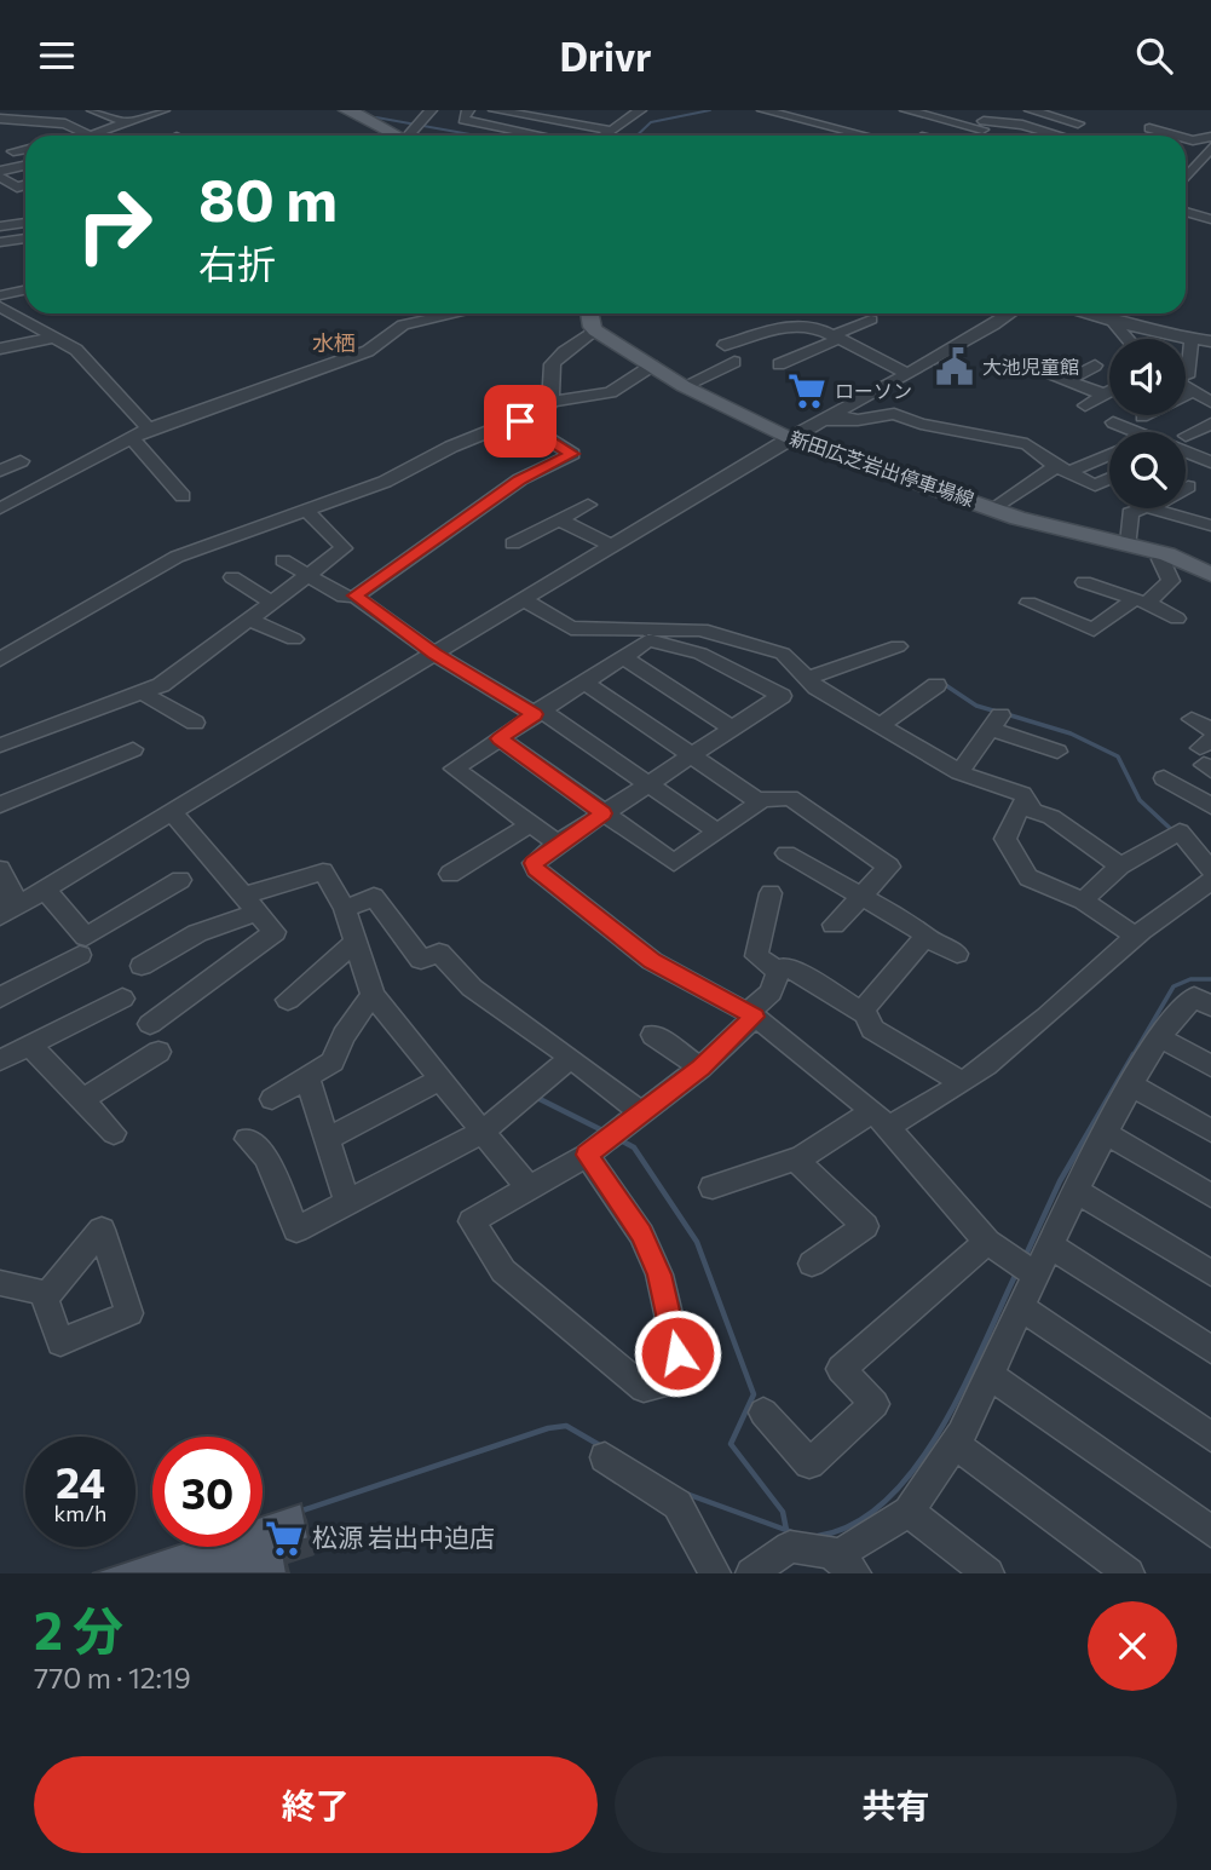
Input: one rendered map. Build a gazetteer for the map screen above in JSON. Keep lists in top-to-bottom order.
{
  "streets": {
    "main road": ["新田広芝岩出停車場線"]
  },
  "districts": ["水栖"],
  "places": {
    "public building": ["大池児童館"],
    "supermarket": ["ローソン", "松源 岩出中迫店"]
  },
  "page": {
    "header": "Drivr",
    "turn": ["80 m", "右折"],
    "speed": "24 km/h",
    "limit": "30",
    "heading": ["2 分", "770 m · 12:19"],
    "buttons": ["終了", "共有"]
  }
}
